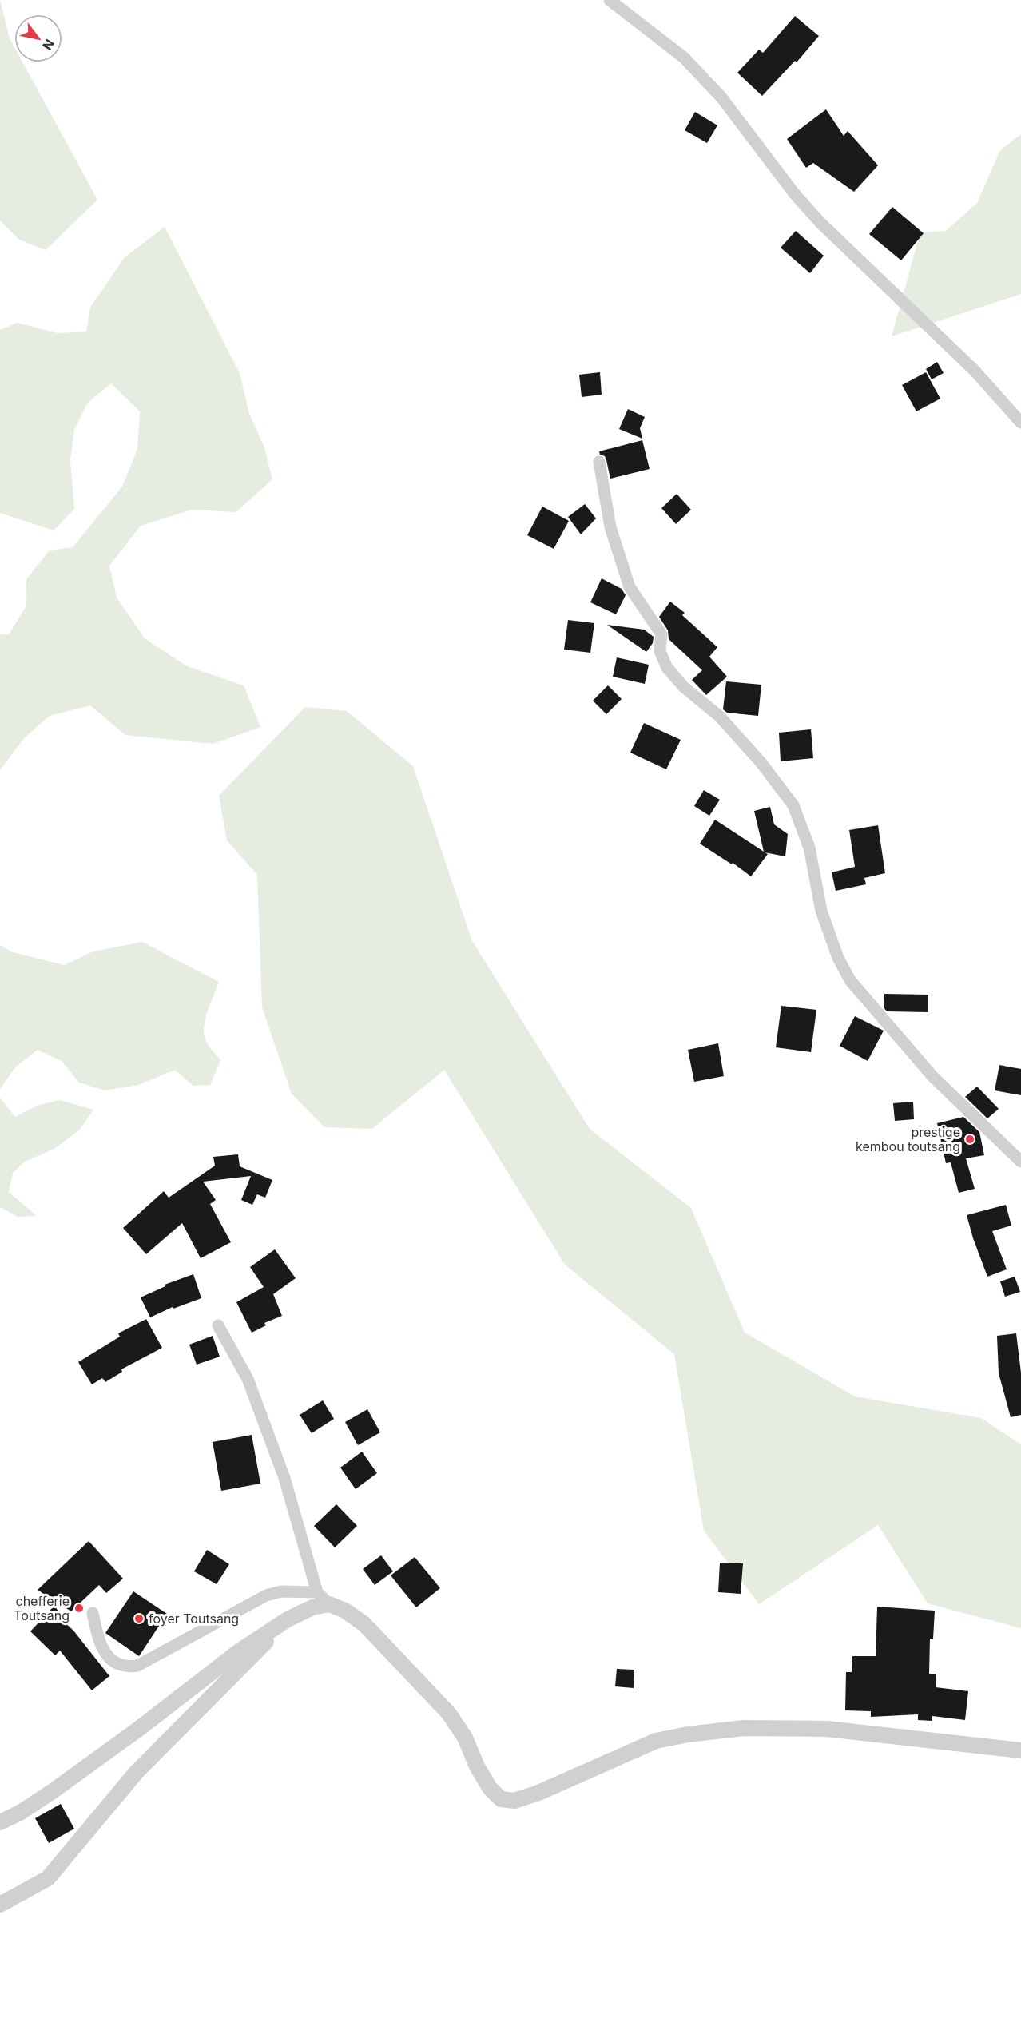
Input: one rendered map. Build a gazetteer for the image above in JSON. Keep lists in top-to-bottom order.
{
  "places": ["prestige kembou toutsang", "chefferie Toutsang", "foyer Toutsang"],
  "north": "bottom right"
}
